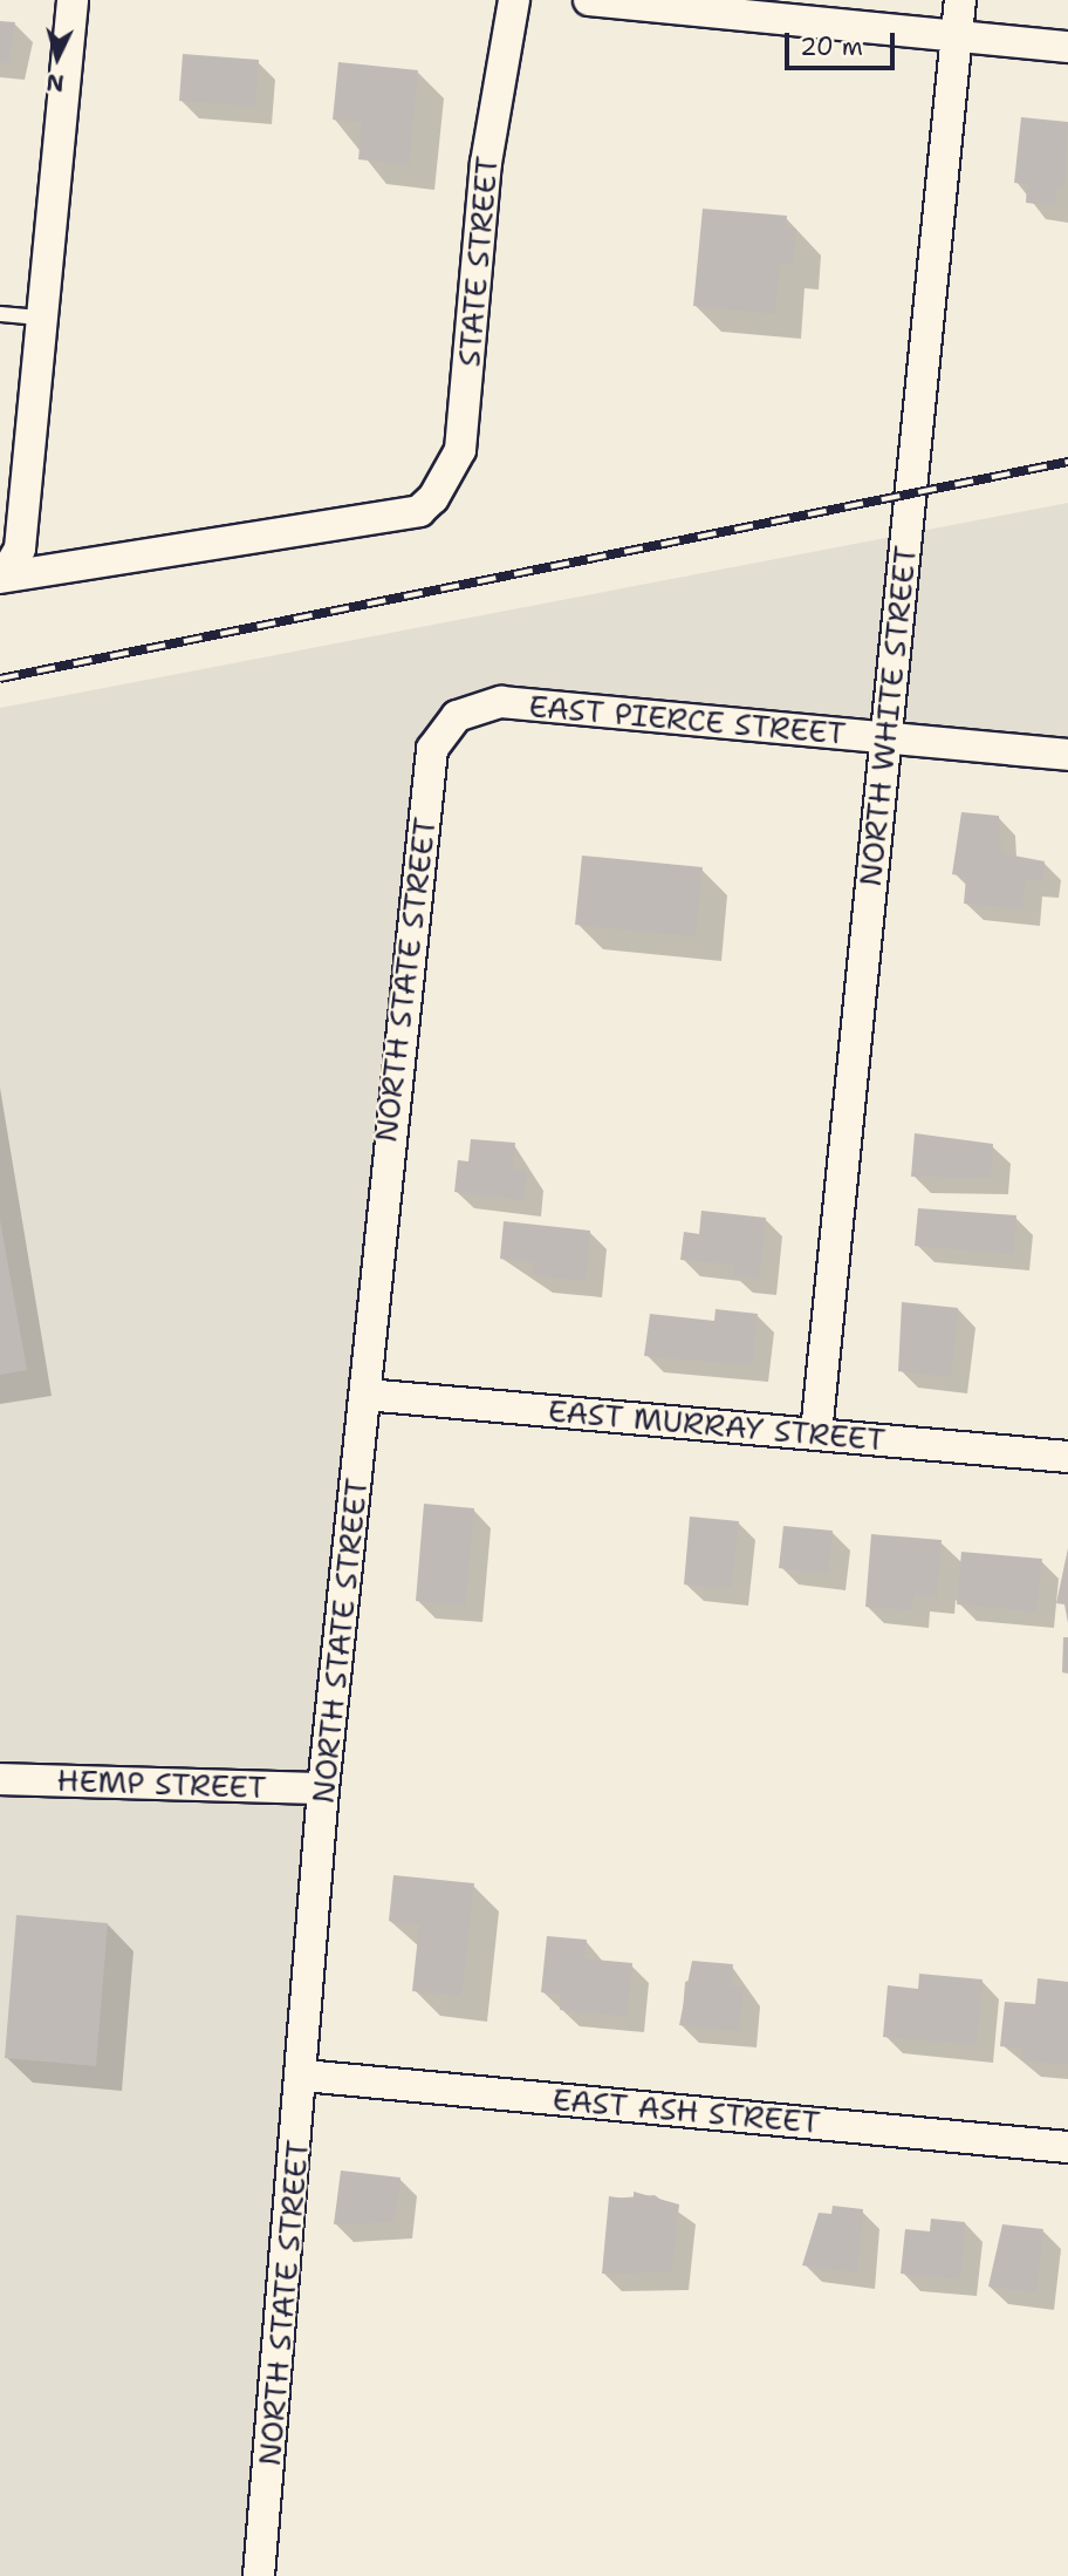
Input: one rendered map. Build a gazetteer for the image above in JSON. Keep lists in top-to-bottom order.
{
  "streets": {
    "street": [
      "STATE STREET",
      "NORTH WHITE STREET",
      "EAST PIERCE STREET",
      "NORTH STATE STREET",
      "EAST MURRAY STREET",
      "HEMP STREET",
      "EAST ASH STREET"
    ]
  },
  "crossings": [
    ["NORTH WHITE STREET", "EAST PIERCE STREET"],
    ["NORTH WHITE STREET", "EAST MURRAY STREET"],
    ["EAST PIERCE STREET", "NORTH STATE STREET"],
    ["NORTH STATE STREET", "EAST MURRAY STREET"],
    ["NORTH STATE STREET", "HEMP STREET"],
    ["NORTH STATE STREET", "EAST ASH STREET"]
  ],
  "scale_bar": "20 m",
  "north": "bottom"
}
